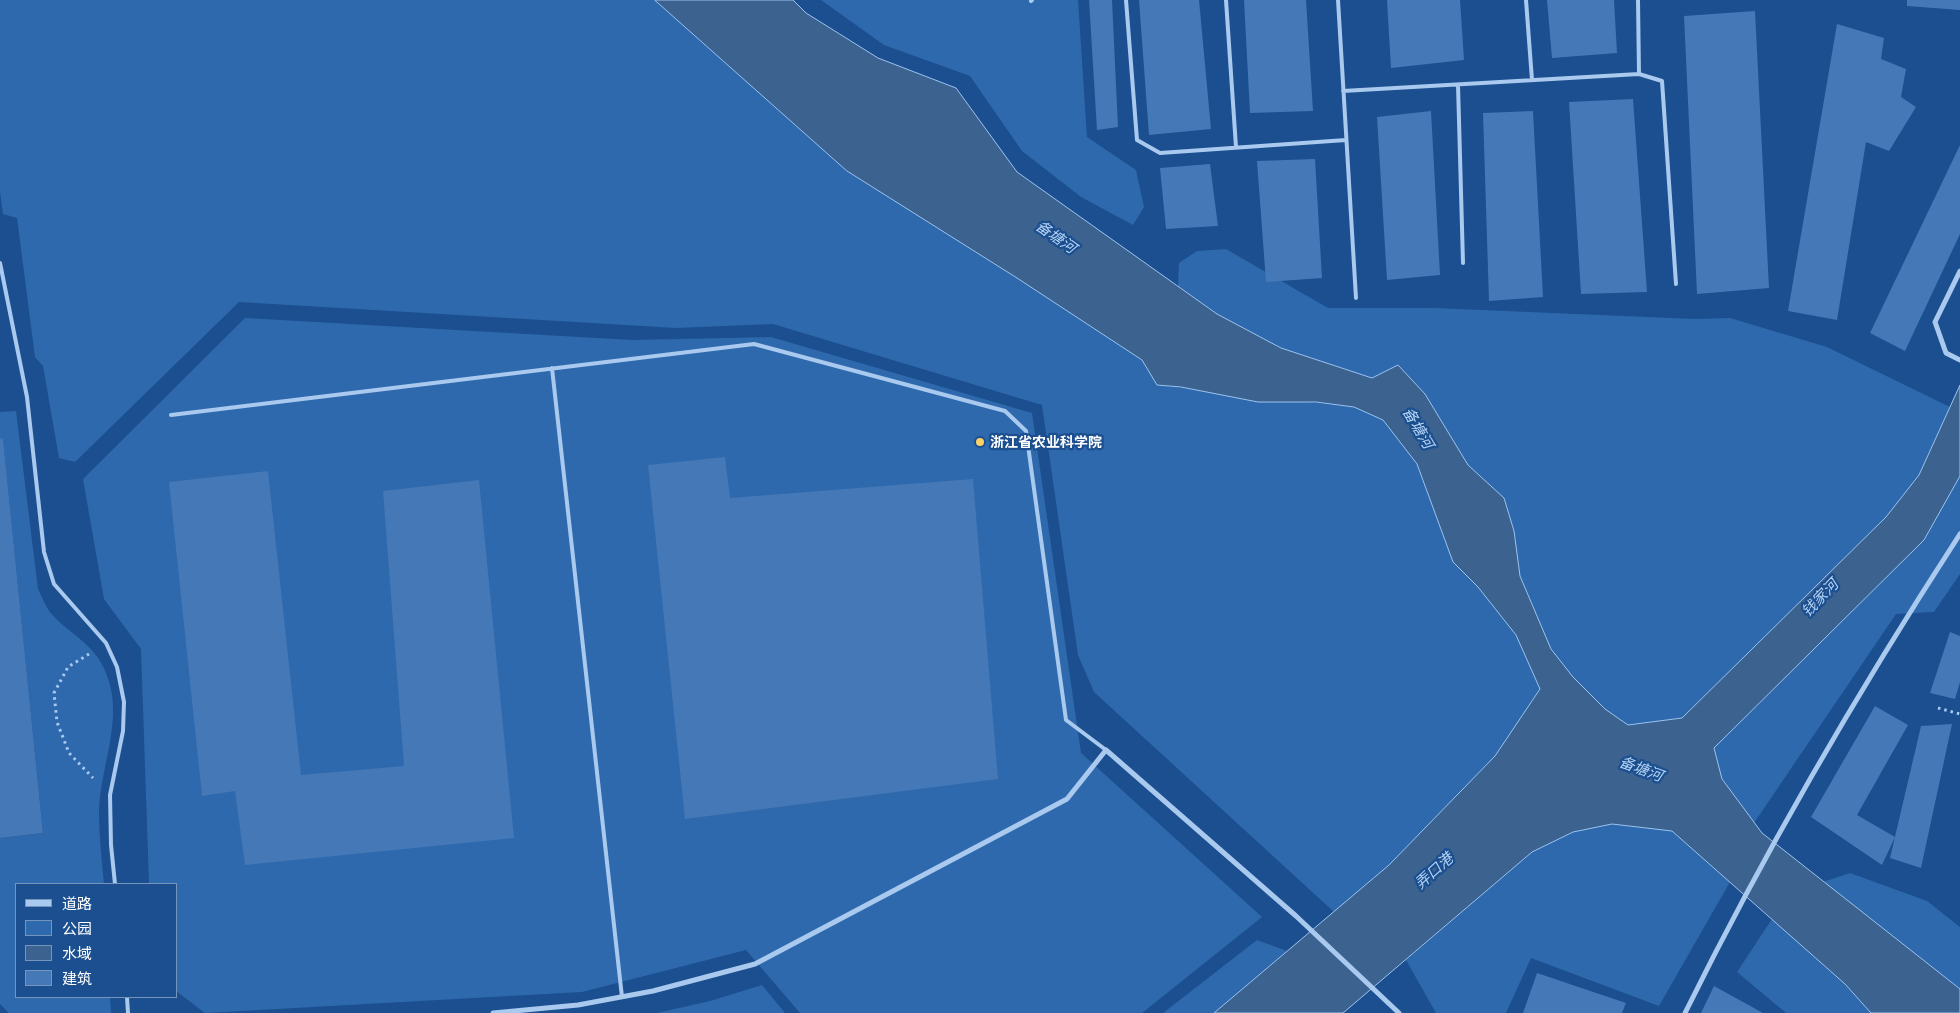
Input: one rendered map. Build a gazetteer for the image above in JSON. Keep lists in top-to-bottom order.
{
  "water": ["备塘河", "钱家河", "弄口港"],
  "places": ["浙江省农业科学院"],
  "legend": [
    "道路",
    "公园",
    "水域",
    "建筑"
  ]
}
